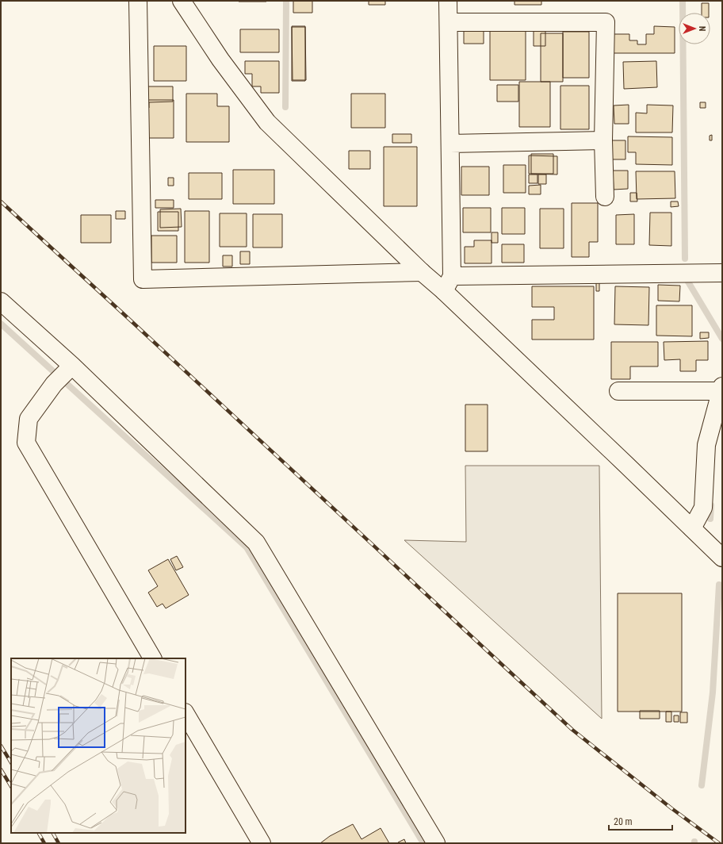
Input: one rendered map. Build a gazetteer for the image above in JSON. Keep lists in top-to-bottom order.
{
  "scale_bar": "20 m",
  "north": "right"
}
